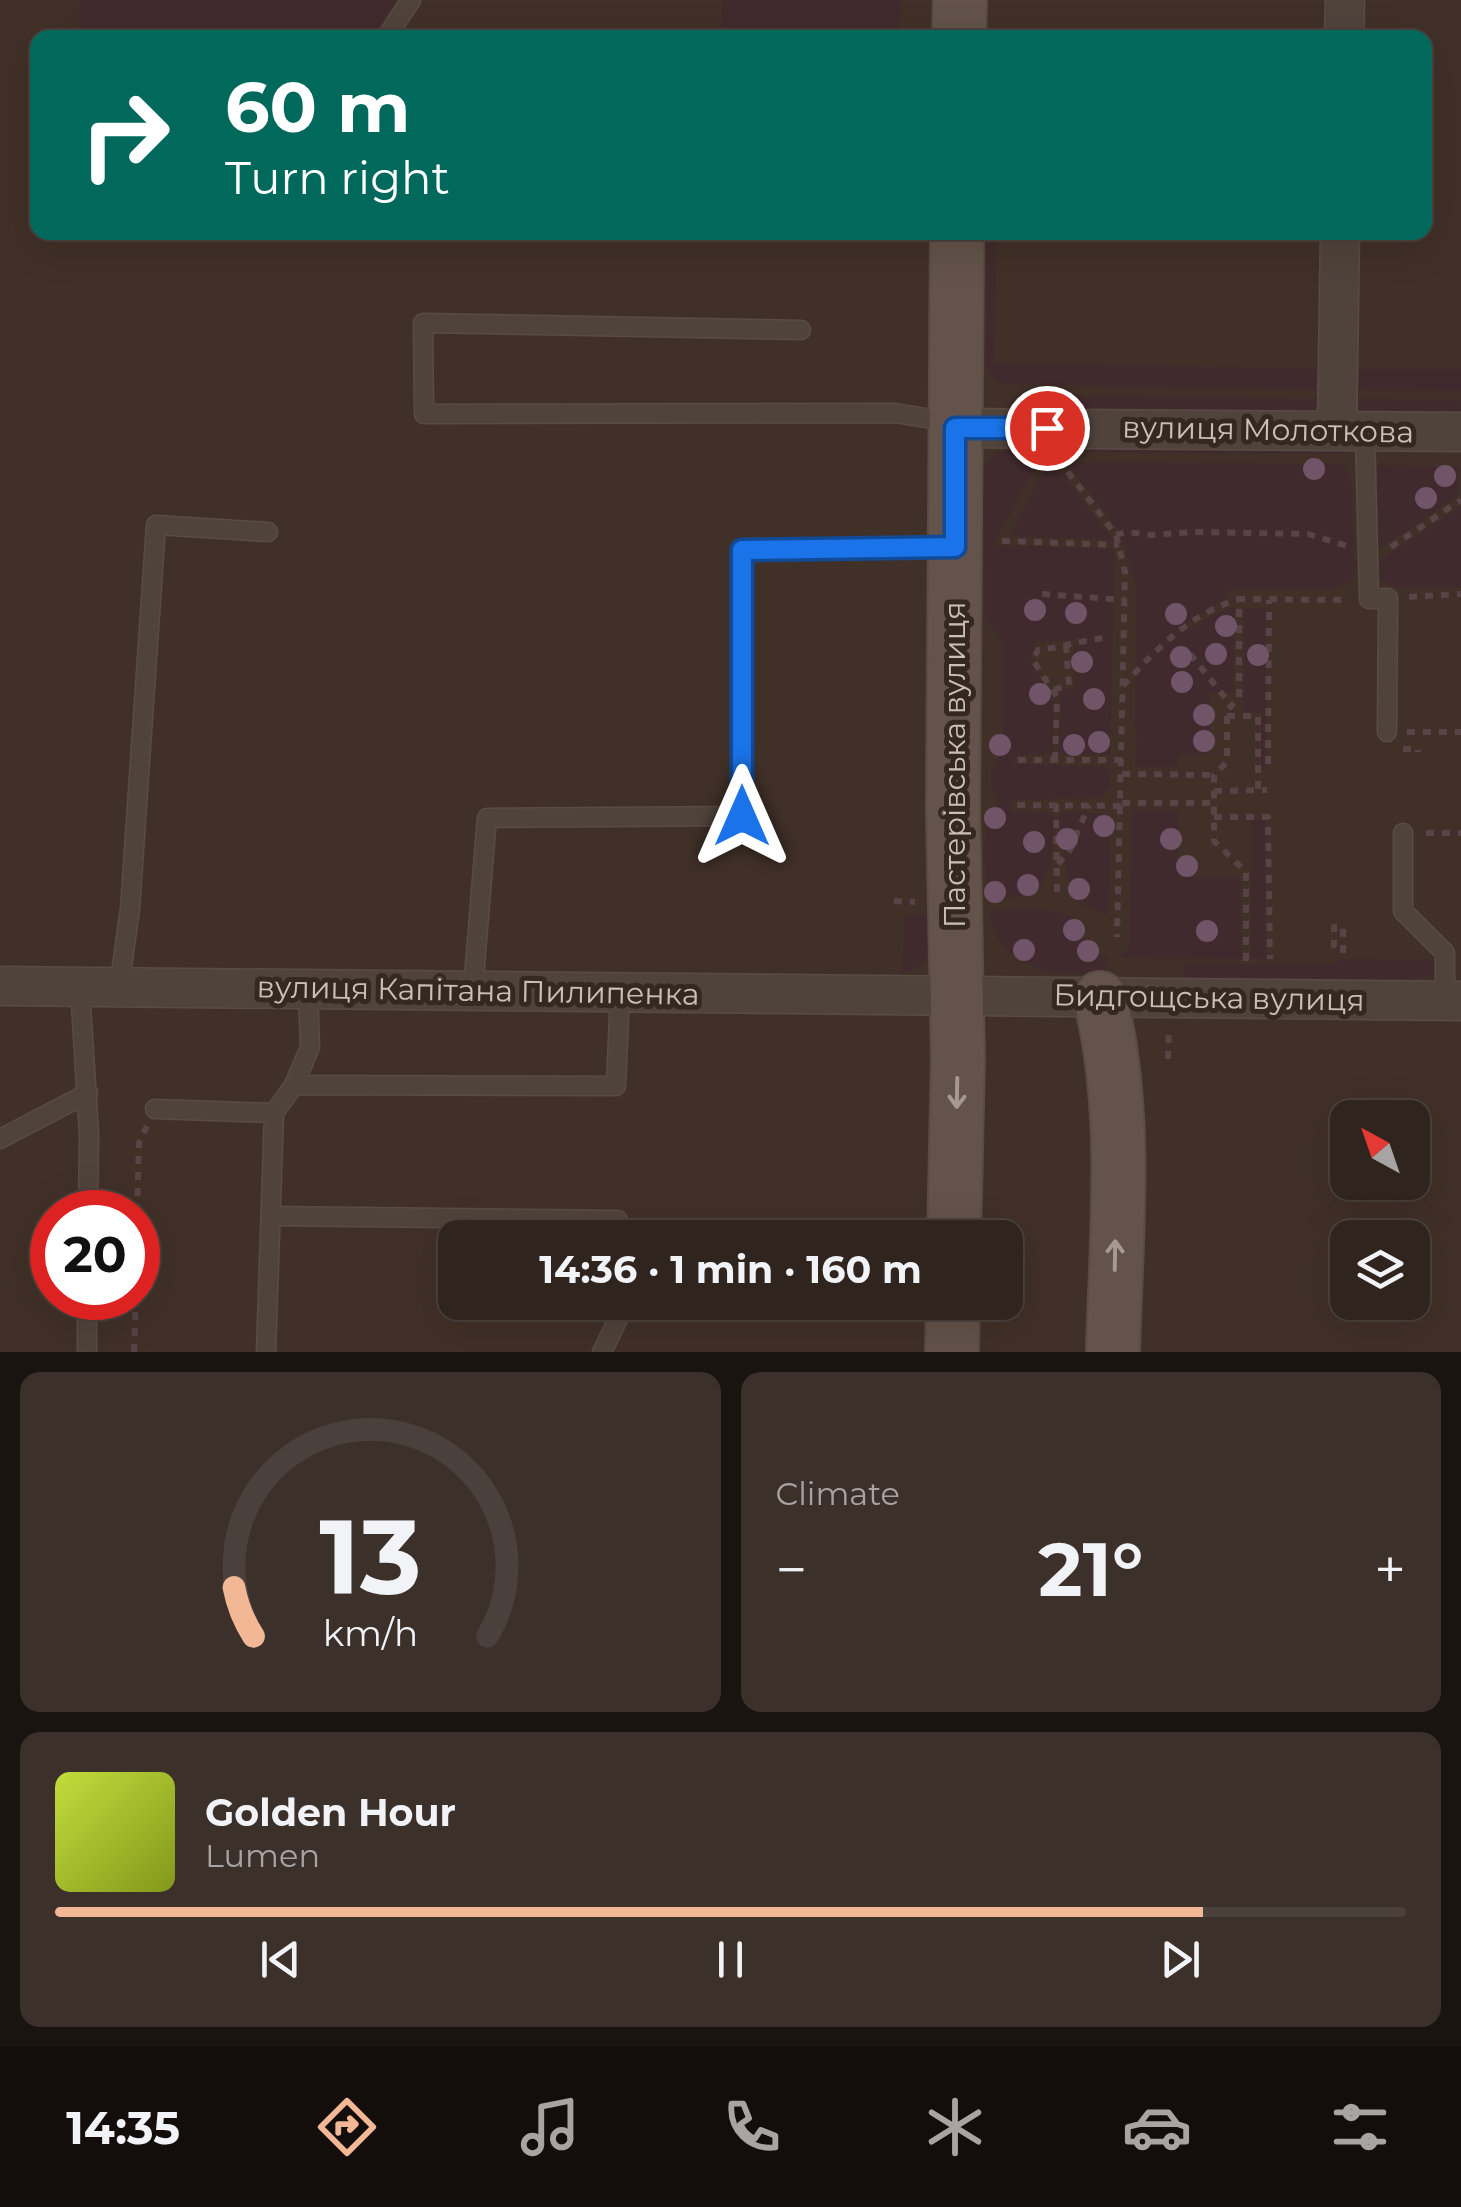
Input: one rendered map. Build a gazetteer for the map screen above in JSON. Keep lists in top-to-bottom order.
{
  "streets": {
    "main road": ["Пастерівська вулиця"],
    "street": ["вулиця Молоткова", "вулиця Капітана Пилипенка", "Бидгощська вулиця"]
  },
  "crossings": [
    ["вулиця Молоткова", "Пастерівська вулиця"],
    ["Пастерівська вулиця", "вулиця Капітана Пилипенка"],
    ["Пастерівська вулиця", "Бидгощська вулиця"],
    ["вулиця Капітана Пилипенка", "Бидгощська вулиця"]
  ],
  "north": "top left",
  "page": {
    "turn": ["60 m", "Turn right"],
    "limit": "20",
    "trip": "14:36 · 1 min · 160 m",
    "tile": "Climate",
    "heat": ["−", "21°", "+"],
    "song": ["Golden Hour", "Lumen"],
    "tabs": "14:35",
    "gauge": ["13", "km/h"]
  }
}
